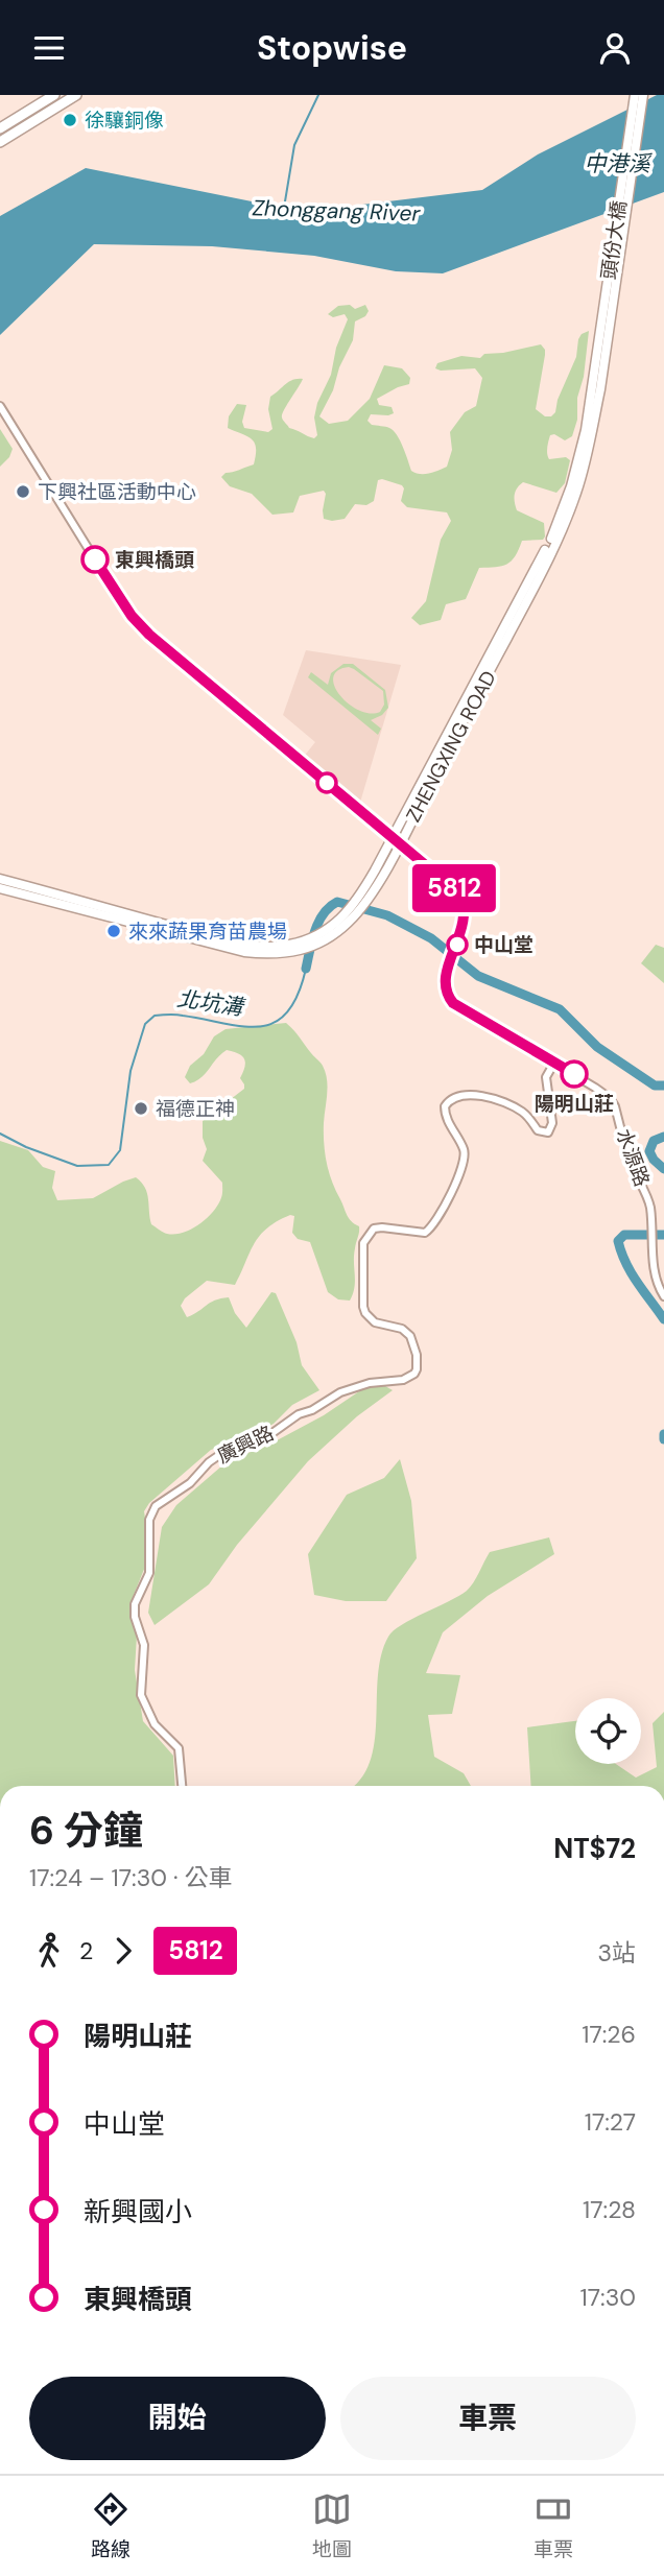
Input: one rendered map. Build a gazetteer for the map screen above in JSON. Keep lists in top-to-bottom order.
{
  "streets": {
    "main road": ["頭份大橋", "ZHENGXING ROAD"],
    "street": ["水源路", "廣興路"]
  },
  "crossings": [
    ["頭份大橋", "ZHENGXING ROAD"],
    ["ZHENGXING ROAD", "水源路"],
    ["水源路", "廣興路"]
  ],
  "water": ["中港溪", "Zhonggang River", "北坑溝"],
  "places": [
    "徐驤銅像",
    "下興社區活動中心",
    "東興橋頭",
    "來來蔬果育苗農場",
    "中山堂",
    "陽明山莊",
    "福德正神"
  ],
  "lines": ["bus line 5812"],
  "page": {
    "header": "Stopwise",
    "on_map": "5812",
    "heading": ["6 分鐘", "17:24 – 17:30 · 公車", "NT$72"],
    "legs": ["2", "5812", "3站"],
    "list": [
      {
        "name": "陽明山莊",
        "value": "17:26"
      },
      {
        "name": "中山堂",
        "value": "17:27"
      },
      {
        "name": "新興國小",
        "value": "17:28"
      },
      {
        "name": "東興橋頭",
        "value": "17:30"
      }
    ],
    "buttons": ["開始", "車票"],
    "tabs": ["路線", "地圖", "車票"]
  }
}
